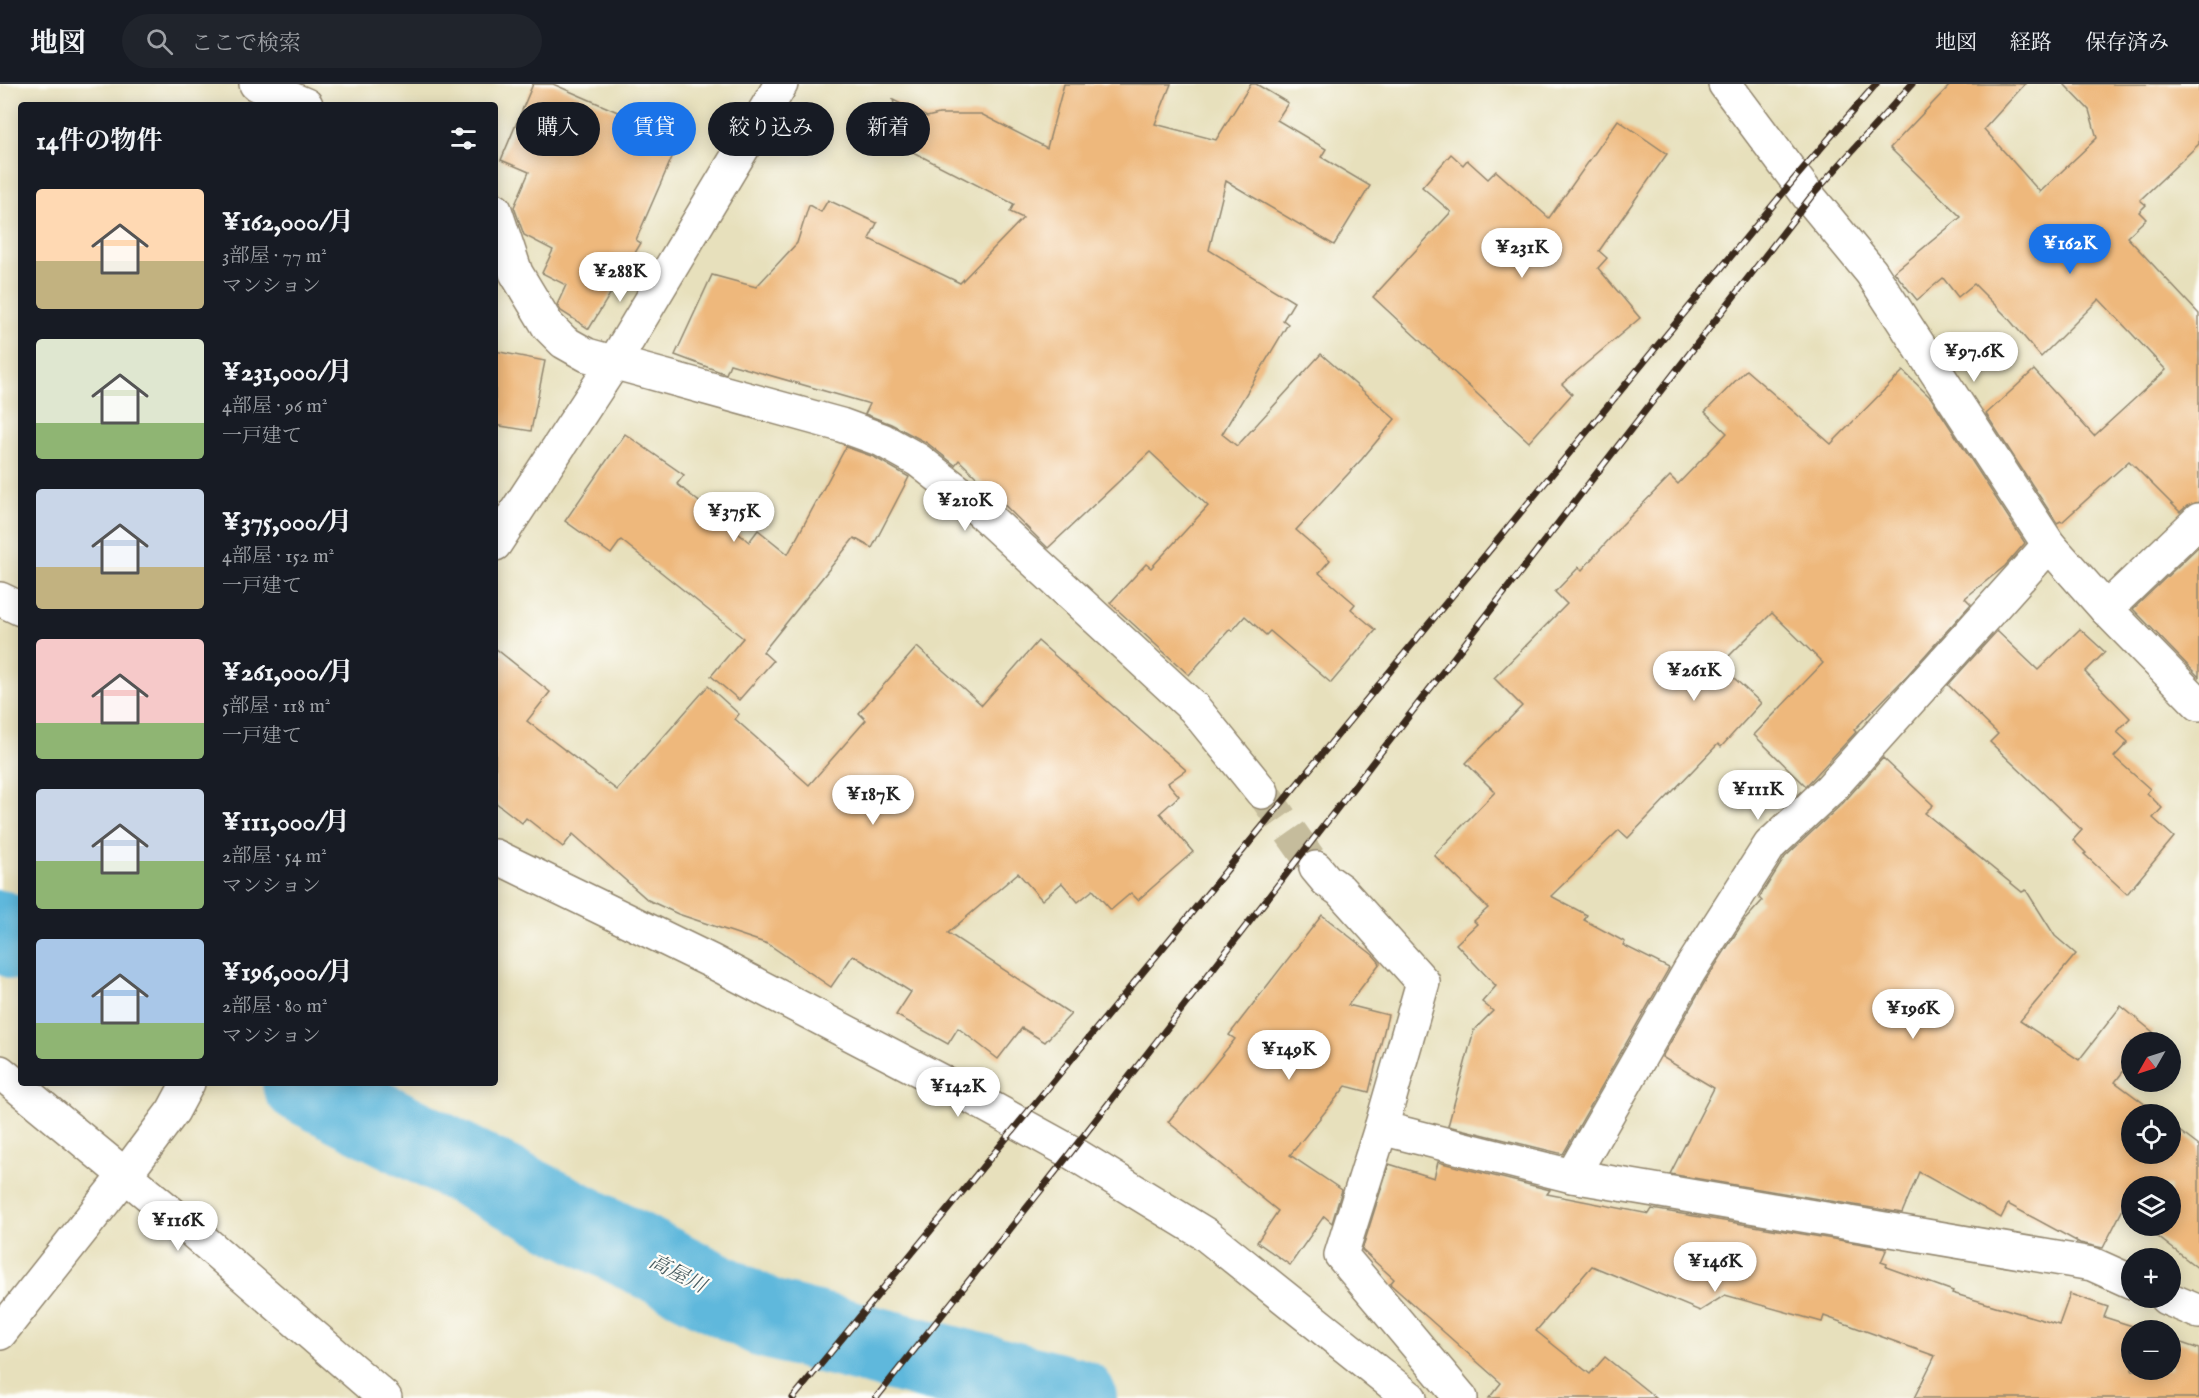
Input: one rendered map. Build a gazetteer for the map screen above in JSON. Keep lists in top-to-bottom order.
{
  "water": ["高屋川"],
  "north": "bottom left",
  "page": {
    "header": "地図",
    "search": "ここで検索",
    "nav": ["地図", "経路", "保存済み"],
    "chip": [
      "購入",
      "賃貸",
      "絞り込み",
      "新着"
    ],
    "heading": "14件の物件",
    "list": [
      {
        "name": "¥162,000/月",
        "note": "3部屋 · 77 m² · マンション"
      },
      {
        "name": "¥231,000/月",
        "note": "4部屋 · 96 m² · 一戸建て"
      },
      {
        "name": "¥375,000/月",
        "note": "4部屋 · 152 m² · 一戸建て"
      },
      {
        "name": "¥261,000/月",
        "note": "5部屋 · 118 m² · 一戸建て"
      },
      {
        "name": "¥111,000/月",
        "note": "2部屋 · 54 m² · マンション"
      },
      {
        "name": "¥196,000/月",
        "note": "2部屋 · 80 m² · マンション"
      }
    ],
    "price": [
      "¥162K",
      "¥231K",
      "¥288K",
      "¥97.6K",
      "¥210K",
      "¥375K",
      "¥261K",
      "¥111K",
      "¥187K",
      "¥196K",
      "¥149K",
      "¥142K",
      "¥116K",
      "¥146K"
    ],
    "map_buttons": ["+", "−"]
  }
}
